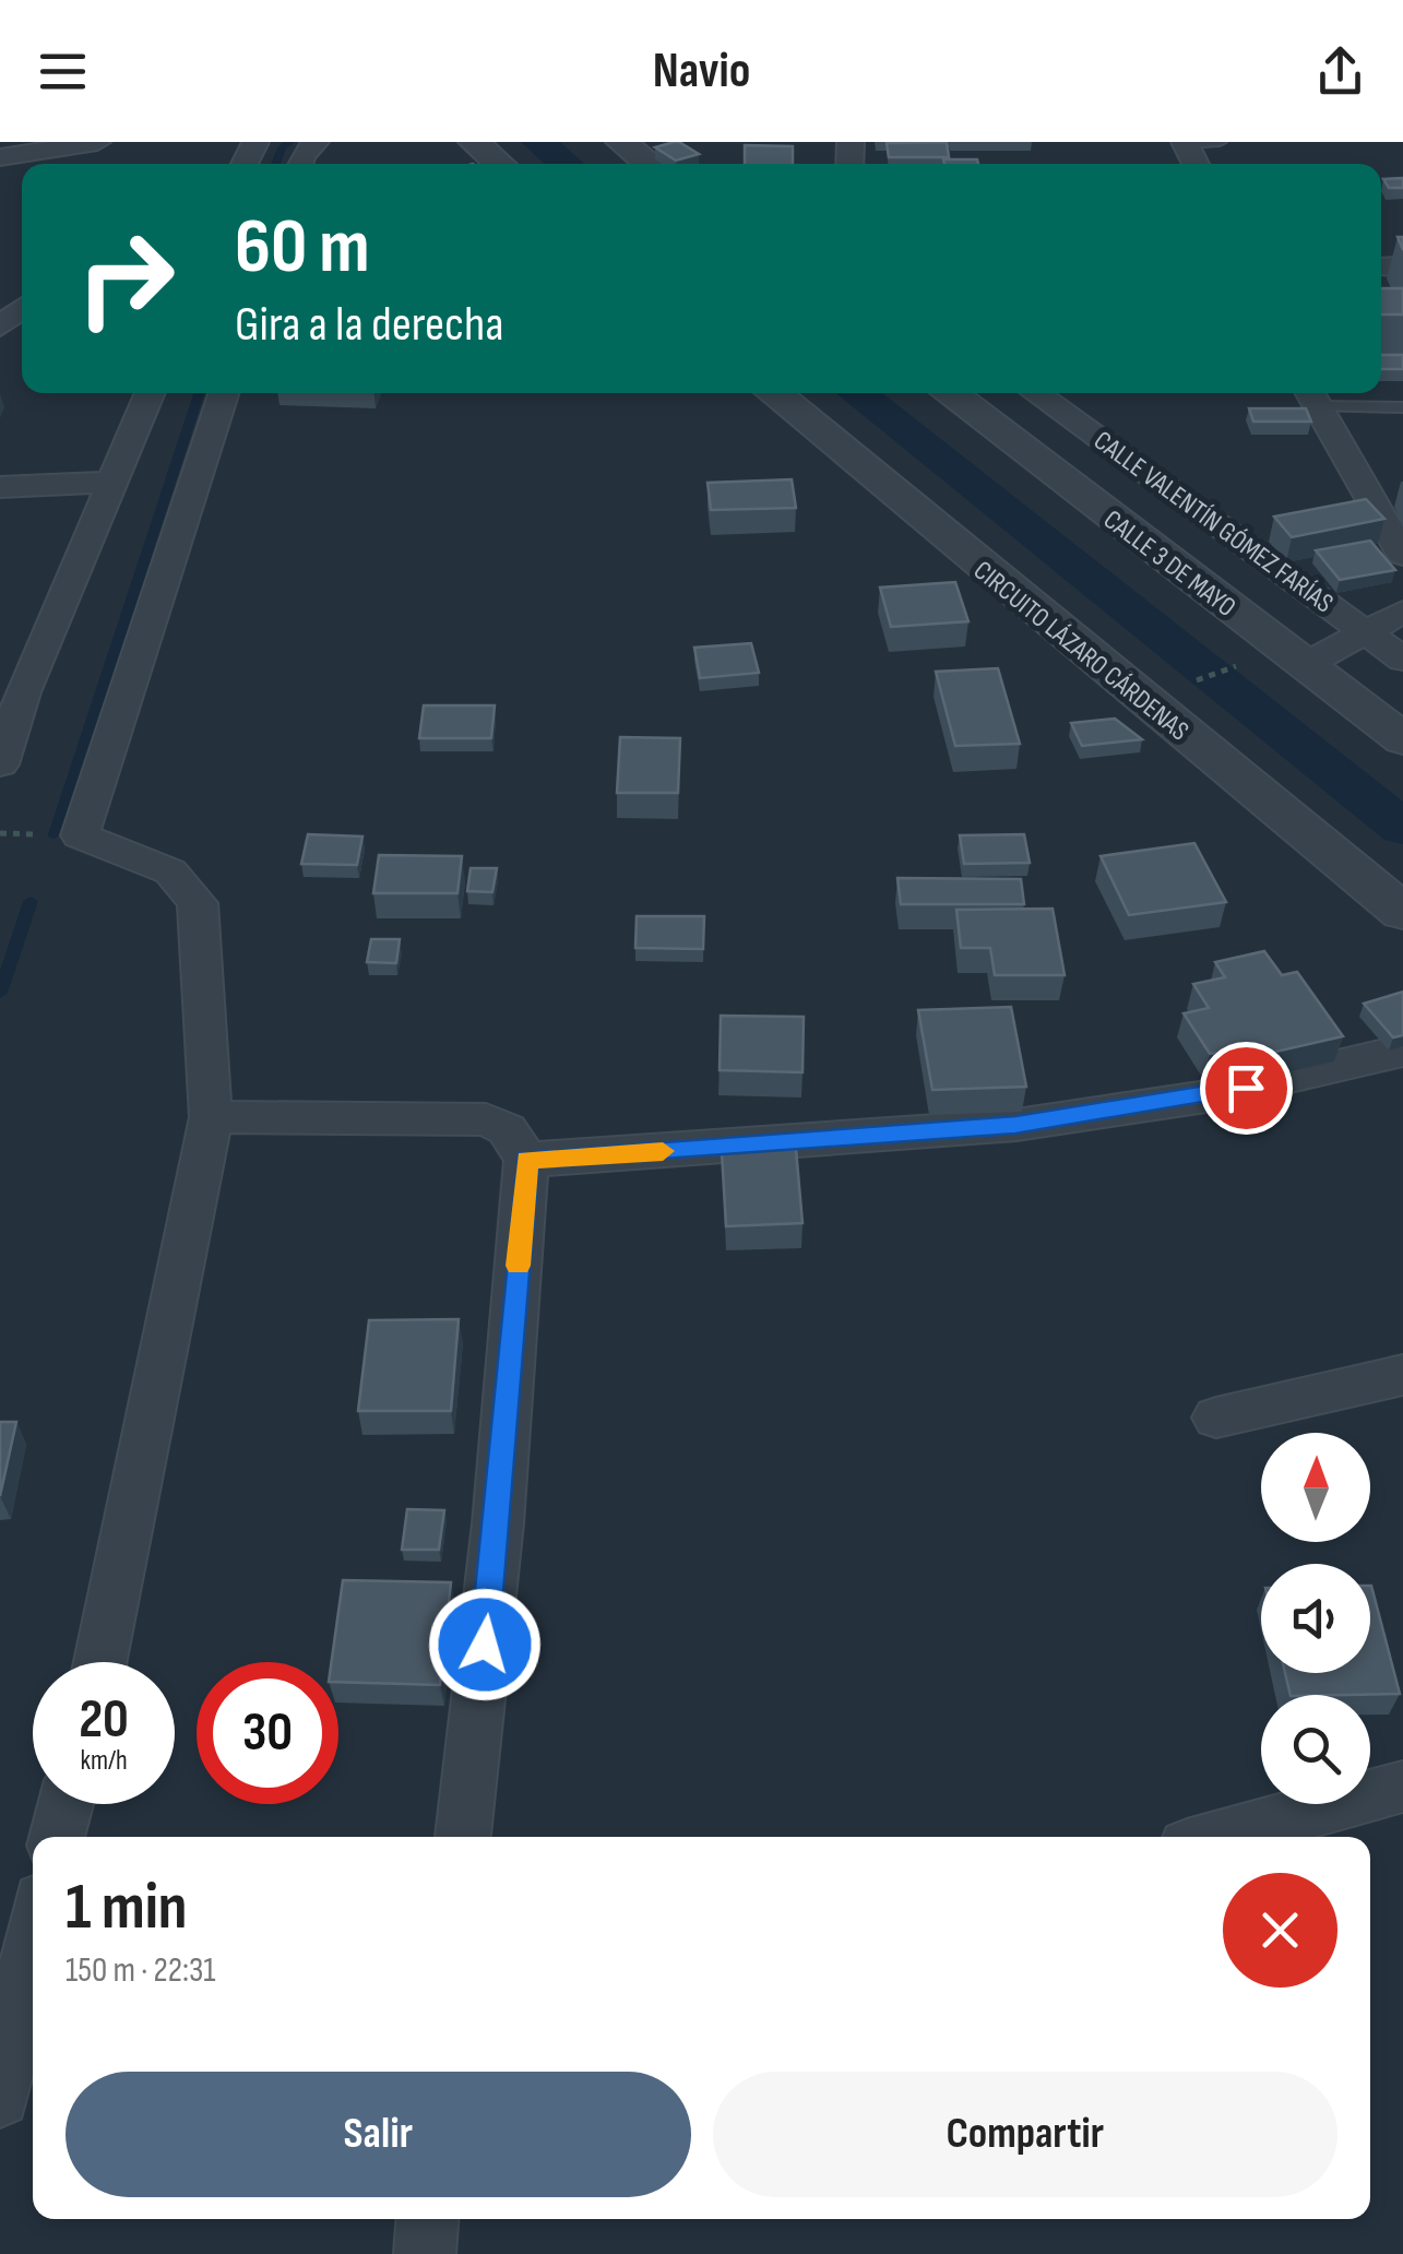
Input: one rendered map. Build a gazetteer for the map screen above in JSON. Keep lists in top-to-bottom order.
{
  "streets": {
    "street": ["CALLE VALENTÍN GÓMEZ FARÍAS", "CALLE 3 DE MAYO", "CIRCUITO LÁZARO CÁRDENAS"]
  },
  "north": "top",
  "page": {
    "header": "Navio",
    "turn": ["60 m", "Gira a la derecha"],
    "speed": "20 km/h",
    "limit": "30",
    "heading": ["1 min", "150 m · 22:31"],
    "buttons": ["Salir", "Compartir"]
  }
}
